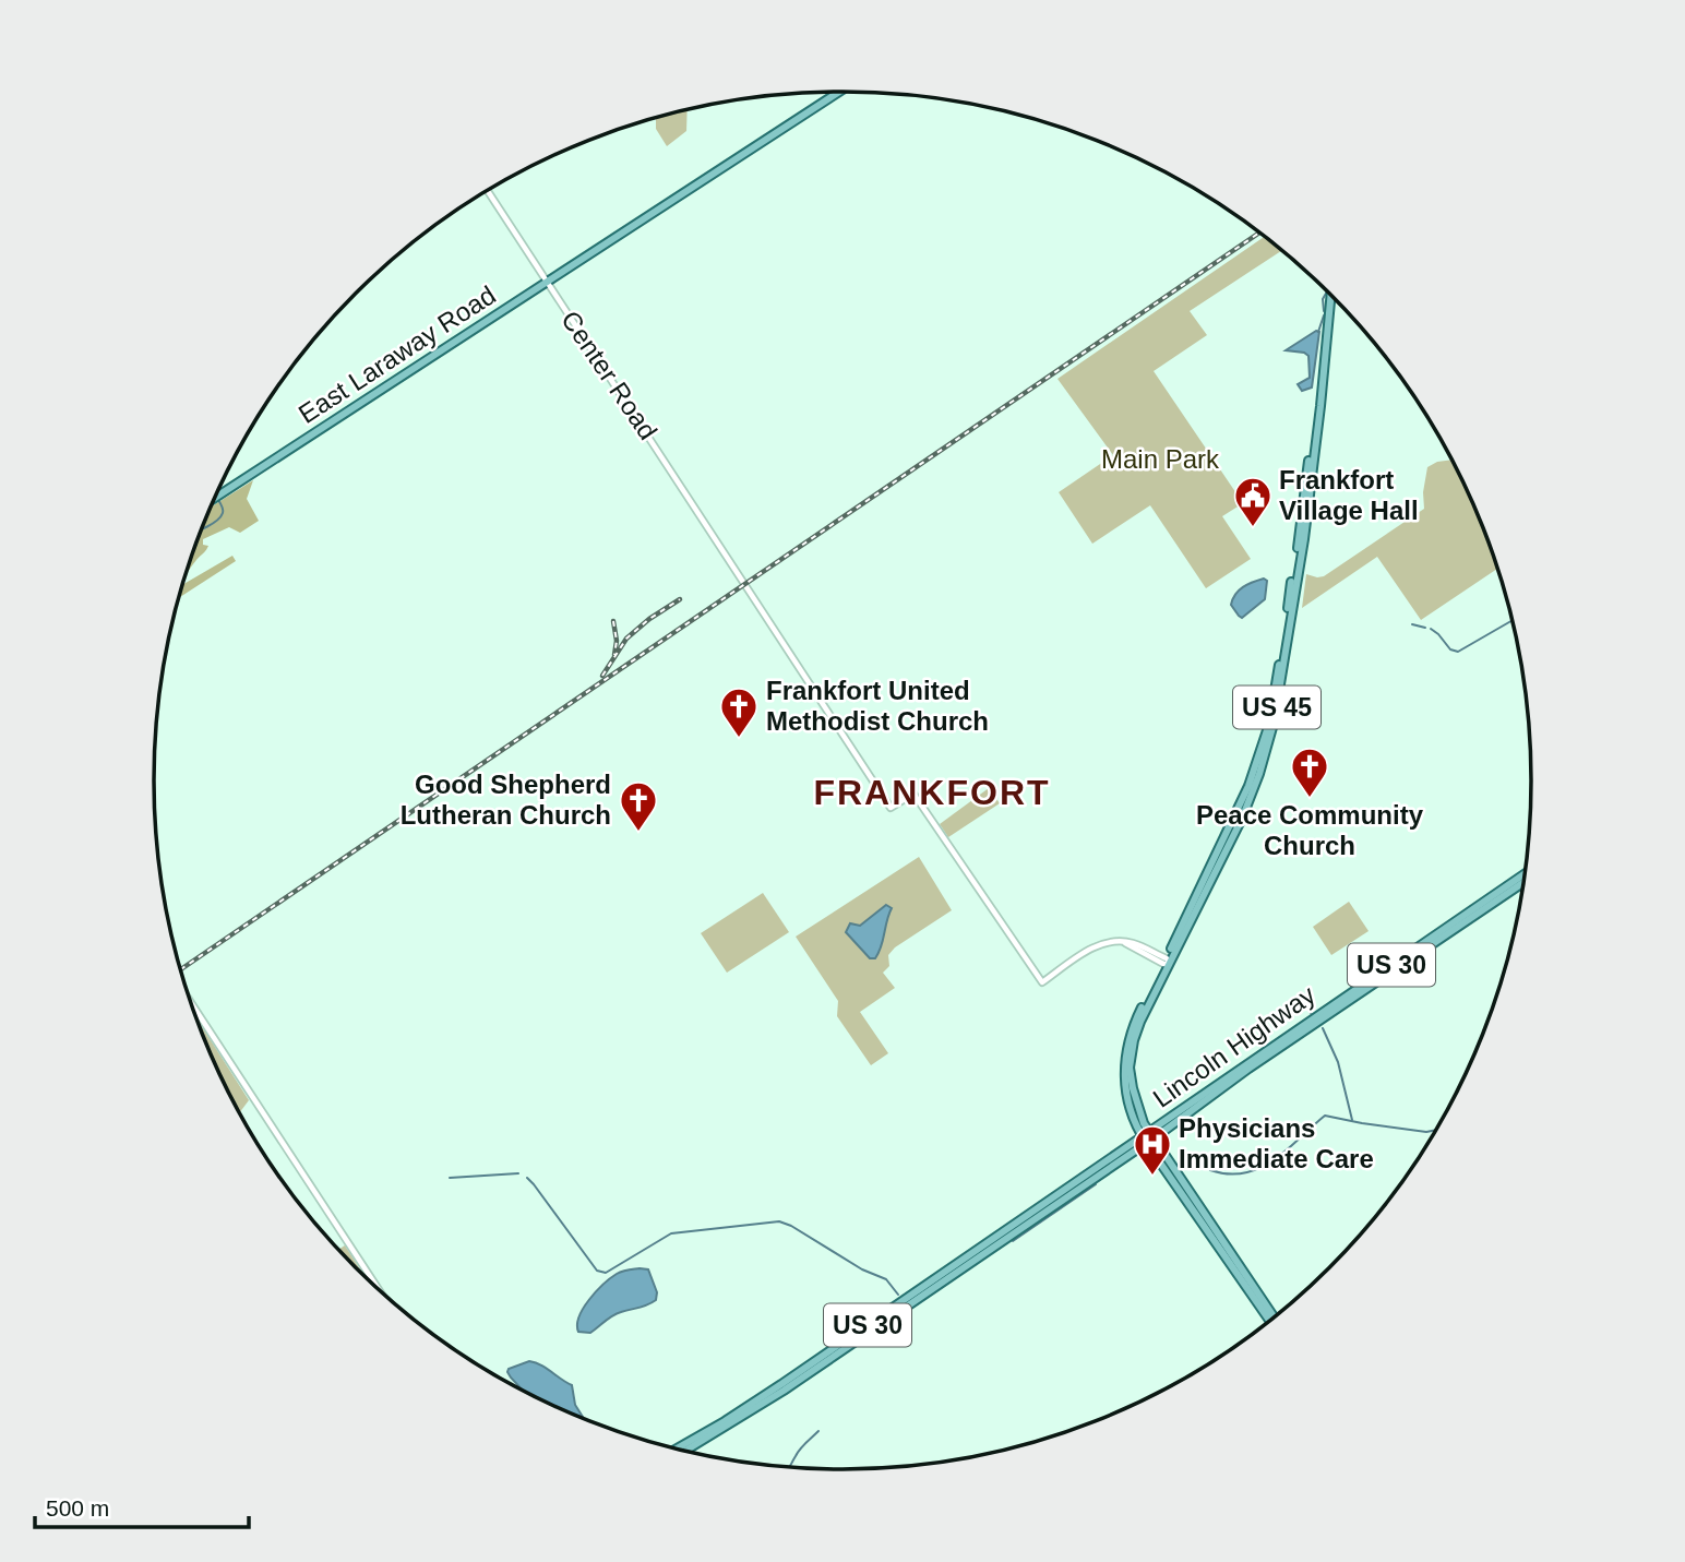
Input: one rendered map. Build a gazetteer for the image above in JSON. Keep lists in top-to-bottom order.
{
  "streets": {
    "main road": [
      "East Laraway Road",
      "US 45",
      "US 30",
      "Lincoln Highway"
    ],
    "street": ["Center Road"]
  },
  "crossings": [
    ["East Laraway Road", "Center Road"],
    ["Center Road", "US 45"],
    ["US 45", "Lincoln Highway"],
    ["US 30", "Lincoln Highway"]
  ],
  "districts": ["FRANKFORT"],
  "parks": ["Main Park"],
  "places": {
    "public building": ["Frankfort Village Hall"],
    "church": ["Frankfort United Methodist Church", "Peace Community Church", "Good Shepherd Lutheran Church"],
    "hospital": ["Physicians Immediate Care"]
  },
  "scale_bar": "500 m"
}
